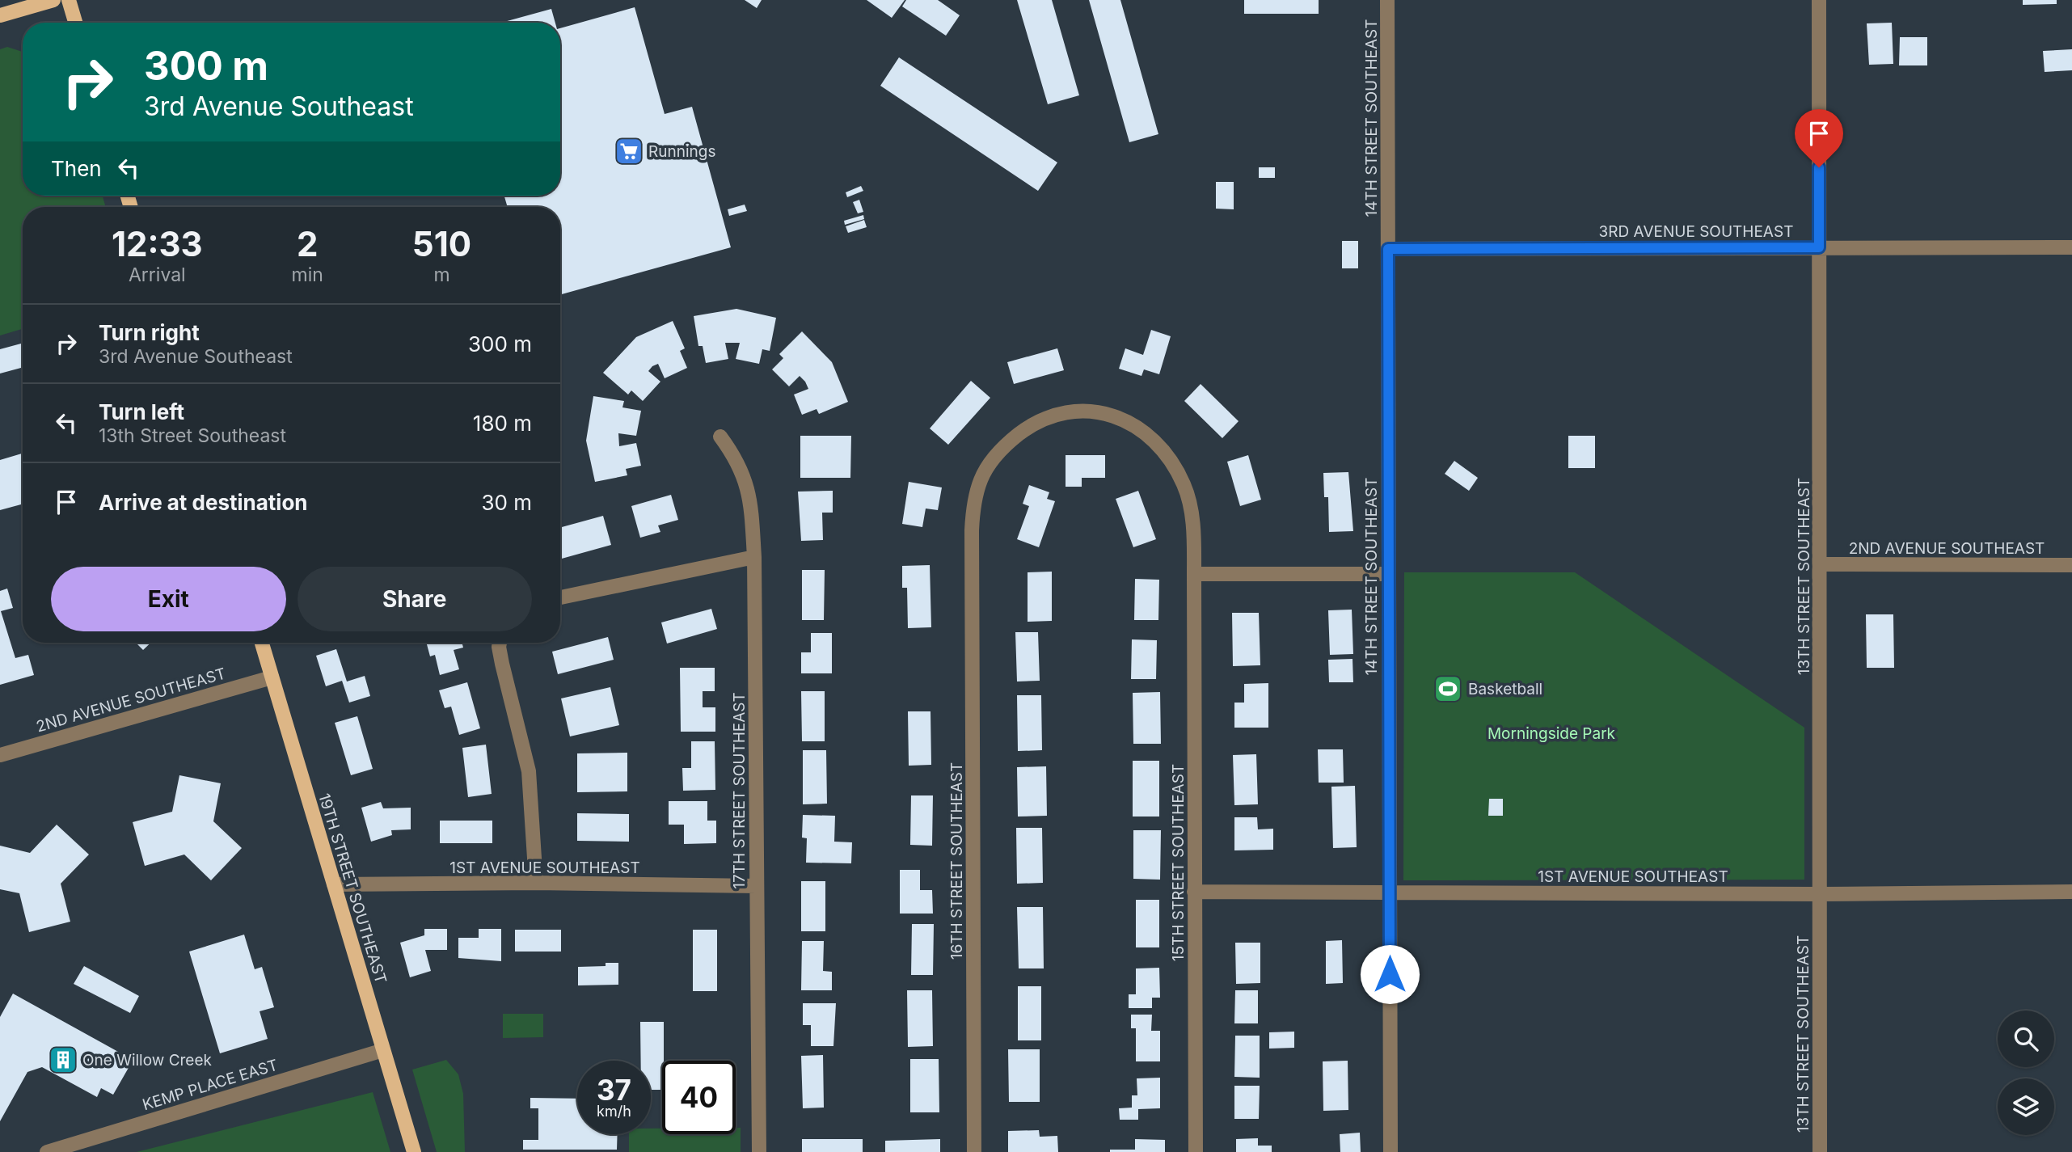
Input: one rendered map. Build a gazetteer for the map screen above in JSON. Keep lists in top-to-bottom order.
{
  "streets": {
    "main road": ["19TH STREET SOUTHEAST"],
    "street": [
      "14TH STREET SOUTHEAST",
      "3RD AVENUE SOUTHEAST",
      "2ND AVENUE SOUTHEAST",
      "13TH STREET SOUTHEAST",
      "17TH STREET SOUTHEAST",
      "16TH STREET SOUTHEAST",
      "15TH STREET SOUTHEAST",
      "1ST AVENUE SOUTHEAST",
      "KEMP PLACE EAST"
    ]
  },
  "crossings": [
    ["14TH STREET SOUTHEAST", "3RD AVENUE SOUTHEAST"],
    ["14TH STREET SOUTHEAST", "1ST AVENUE SOUTHEAST"],
    ["3RD AVENUE SOUTHEAST", "13TH STREET SOUTHEAST"],
    ["2ND AVENUE SOUTHEAST", "13TH STREET SOUTHEAST"],
    ["2ND AVENUE SOUTHEAST", "19TH STREET SOUTHEAST"],
    ["13TH STREET SOUTHEAST", "1ST AVENUE SOUTHEAST"],
    ["17TH STREET SOUTHEAST", "1ST AVENUE SOUTHEAST"],
    ["16TH STREET SOUTHEAST", "15TH STREET SOUTHEAST"],
    ["15TH STREET SOUTHEAST", "1ST AVENUE SOUTHEAST"],
    ["1ST AVENUE SOUTHEAST", "19TH STREET SOUTHEAST"],
    ["19TH STREET SOUTHEAST", "KEMP PLACE EAST"]
  ],
  "parks": ["Morningside Park"],
  "places": {
    "supermarket": ["Runnings"],
    "sports": ["Basketball"],
    "building": ["One Willow Creek"]
  },
  "page": {
    "turn": ["300 m", "3rd Avenue Southeast"],
    "then": "Then",
    "eta": [
      "12:33",
      "Arrival",
      "2",
      "min",
      "510",
      "m"
    ],
    "list": [
      {
        "name": "Turn right",
        "note": "3rd Avenue Southeast",
        "value": "300 m"
      },
      {
        "name": "Turn left",
        "note": "13th Street Southeast",
        "value": "180 m"
      },
      {
        "name": "Arrive at destination",
        "value": "30 m"
      }
    ],
    "buttons": ["Exit", "Share"],
    "speed": "37 km/h",
    "limit": "40"
  }
}
